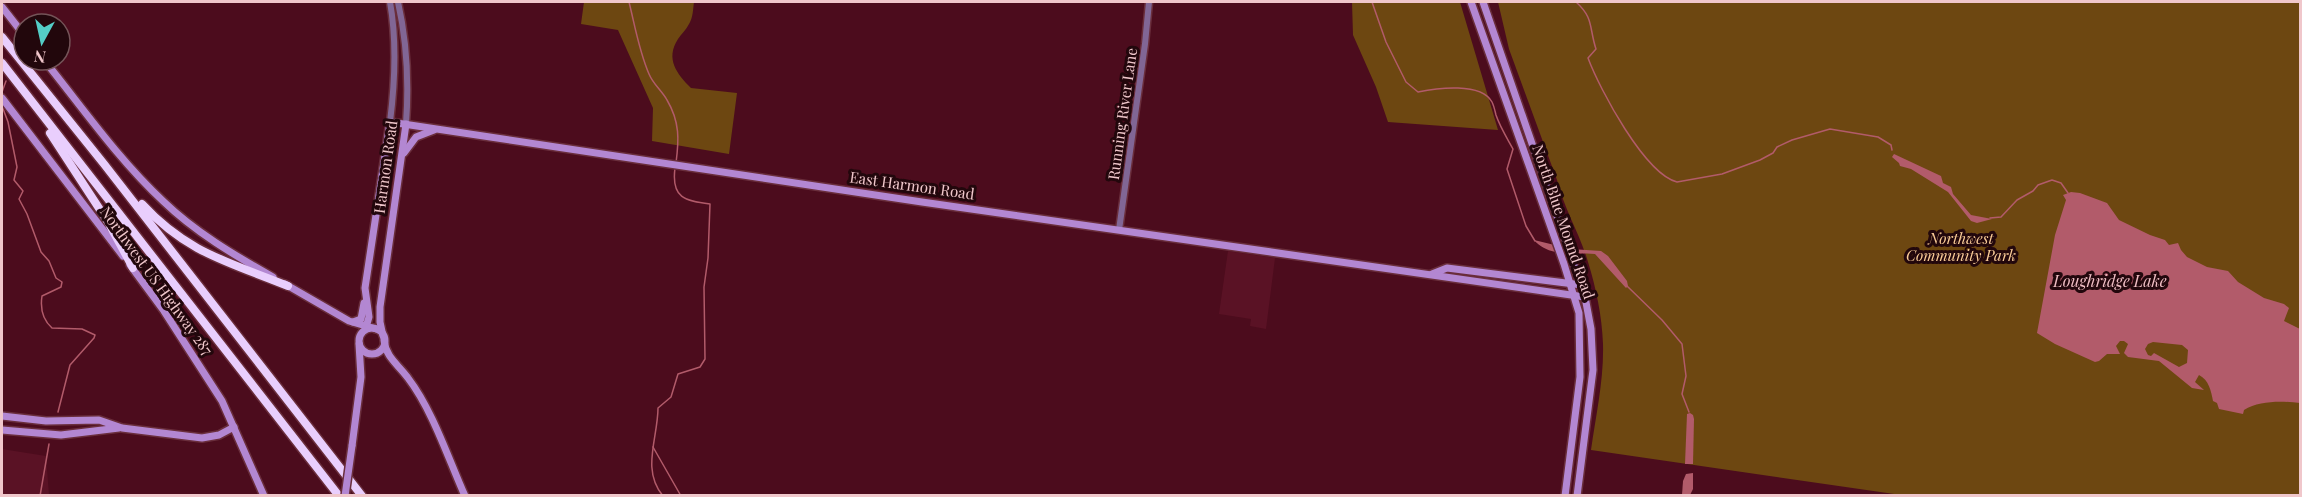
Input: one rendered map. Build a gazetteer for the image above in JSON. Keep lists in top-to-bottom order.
{
  "streets": {
    "main road": [
      "Harmon Road",
      "East Harmon Road",
      "North Blue Mound Road",
      "Northwest US Highway 287"
    ],
    "street": ["Running River Lane"]
  },
  "crossings": [
    ["Running River Lane", "East Harmon Road"],
    ["Harmon Road", "East Harmon Road"],
    ["East Harmon Road", "North Blue Mound Road"]
  ],
  "water": ["Loughridge Lake"],
  "parks": ["Northwest Community Park"],
  "north": "bottom"
}
